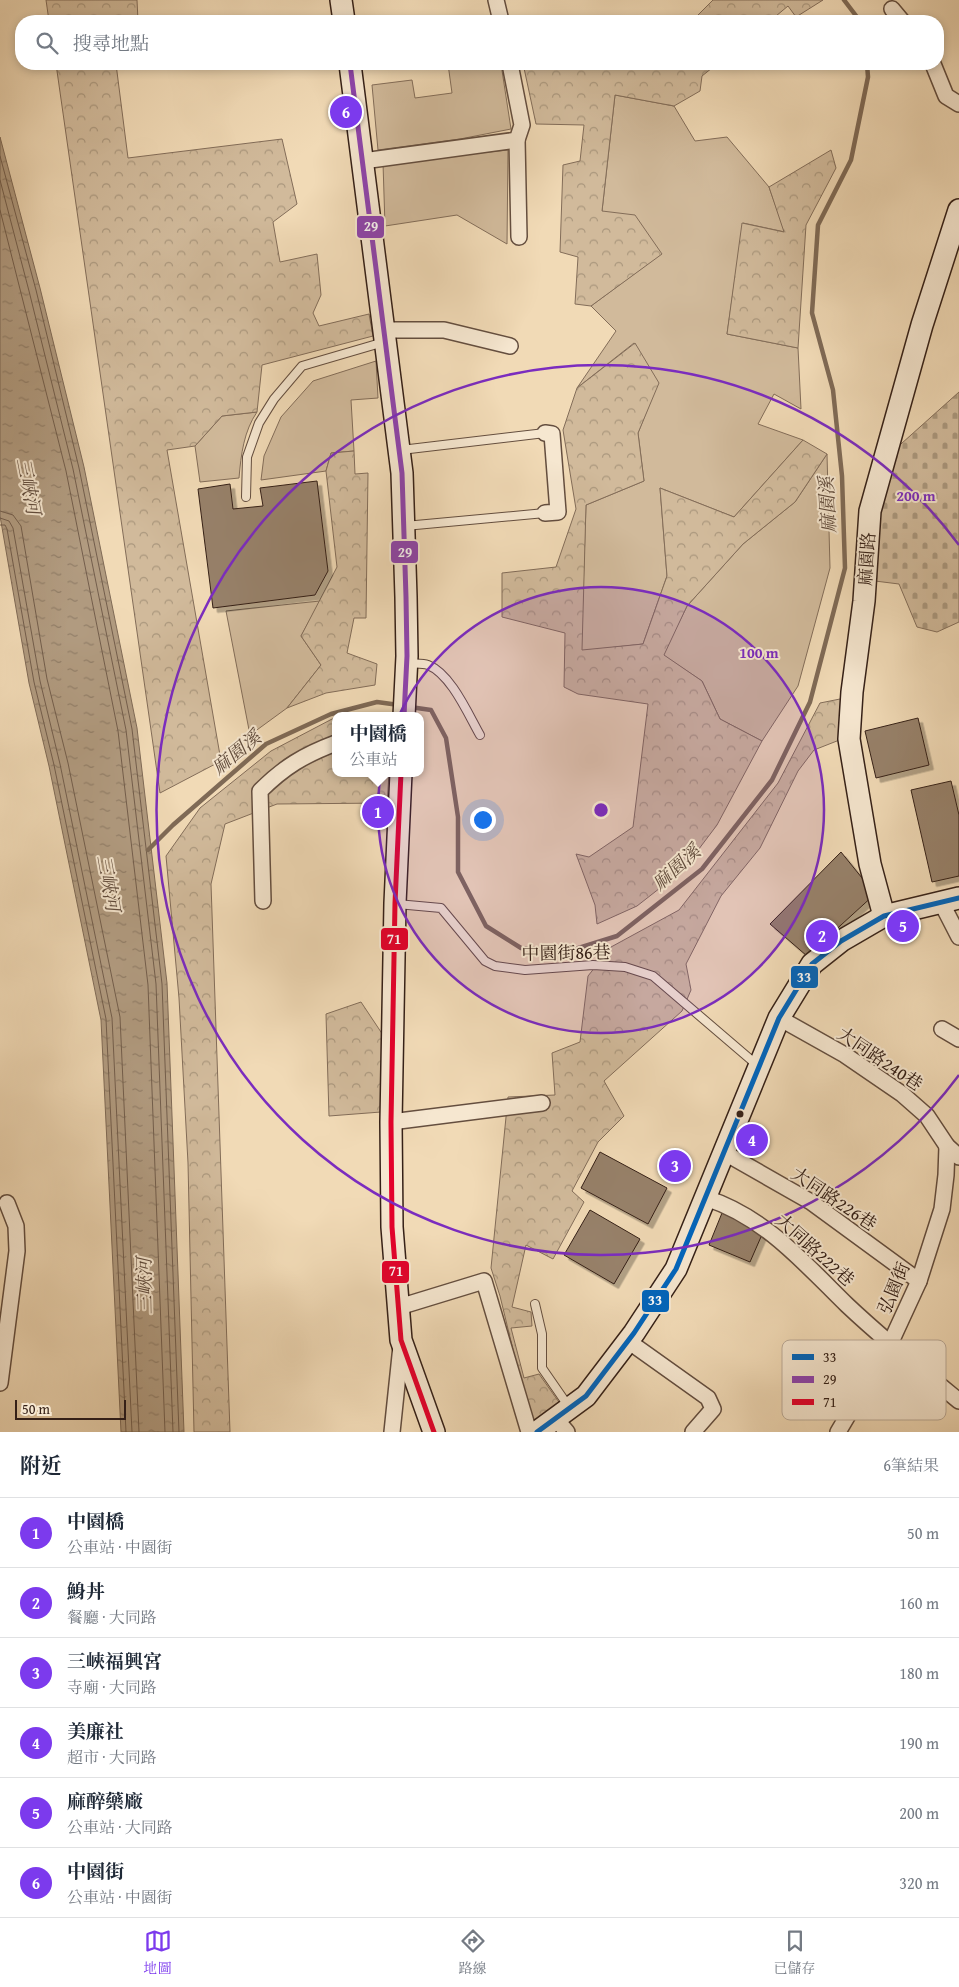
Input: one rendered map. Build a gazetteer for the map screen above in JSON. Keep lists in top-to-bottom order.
{
  "streets": {
    "street": [
      "麻園路",
      "大同路240巷",
      "大同路226巷",
      "大同路222巷",
      "弘園街"
    ],
    "lane": ["中園街86巷"]
  },
  "crossings": [
    ["大同路240巷", "弘園街"],
    ["大同路226巷", "弘園街"]
  ],
  "water": ["三峽河", "麻園溪"],
  "lines": ["transit line 29", "transit line 71", "transit line 33"],
  "legend": ["33", "29", "71"],
  "scale_bar": "50 m",
  "page": {
    "search": "搜尋地點",
    "pins": [
      "6",
      "1",
      "5",
      "2",
      "4",
      "3"
    ],
    "popup": ["中園橋", "公車站"],
    "scale": "50 m",
    "heading": ["附近", "6筆結果"],
    "list": [
      {
        "mark": "1",
        "name": "中園橋",
        "note": "公車站 · 中園街",
        "value": "50 m"
      },
      {
        "mark": "2",
        "name": "鯓丼",
        "note": "餐廳 · 大同路",
        "value": "160 m"
      },
      {
        "mark": "3",
        "name": "三峽福興宮",
        "note": "寺廟 · 大同路",
        "value": "180 m"
      },
      {
        "mark": "4",
        "name": "美廉社",
        "note": "超市 · 大同路",
        "value": "190 m"
      },
      {
        "mark": "5",
        "name": "麻醉藥廠",
        "note": "公車站 · 大同路",
        "value": "200 m"
      },
      {
        "mark": "6",
        "name": "中園街",
        "note": "公車站 · 中園街",
        "value": "320 m"
      }
    ],
    "nav": ["地圖", "路線", "已儲存"]
  },
  "rings": ["200 m", "100 m"]
}
